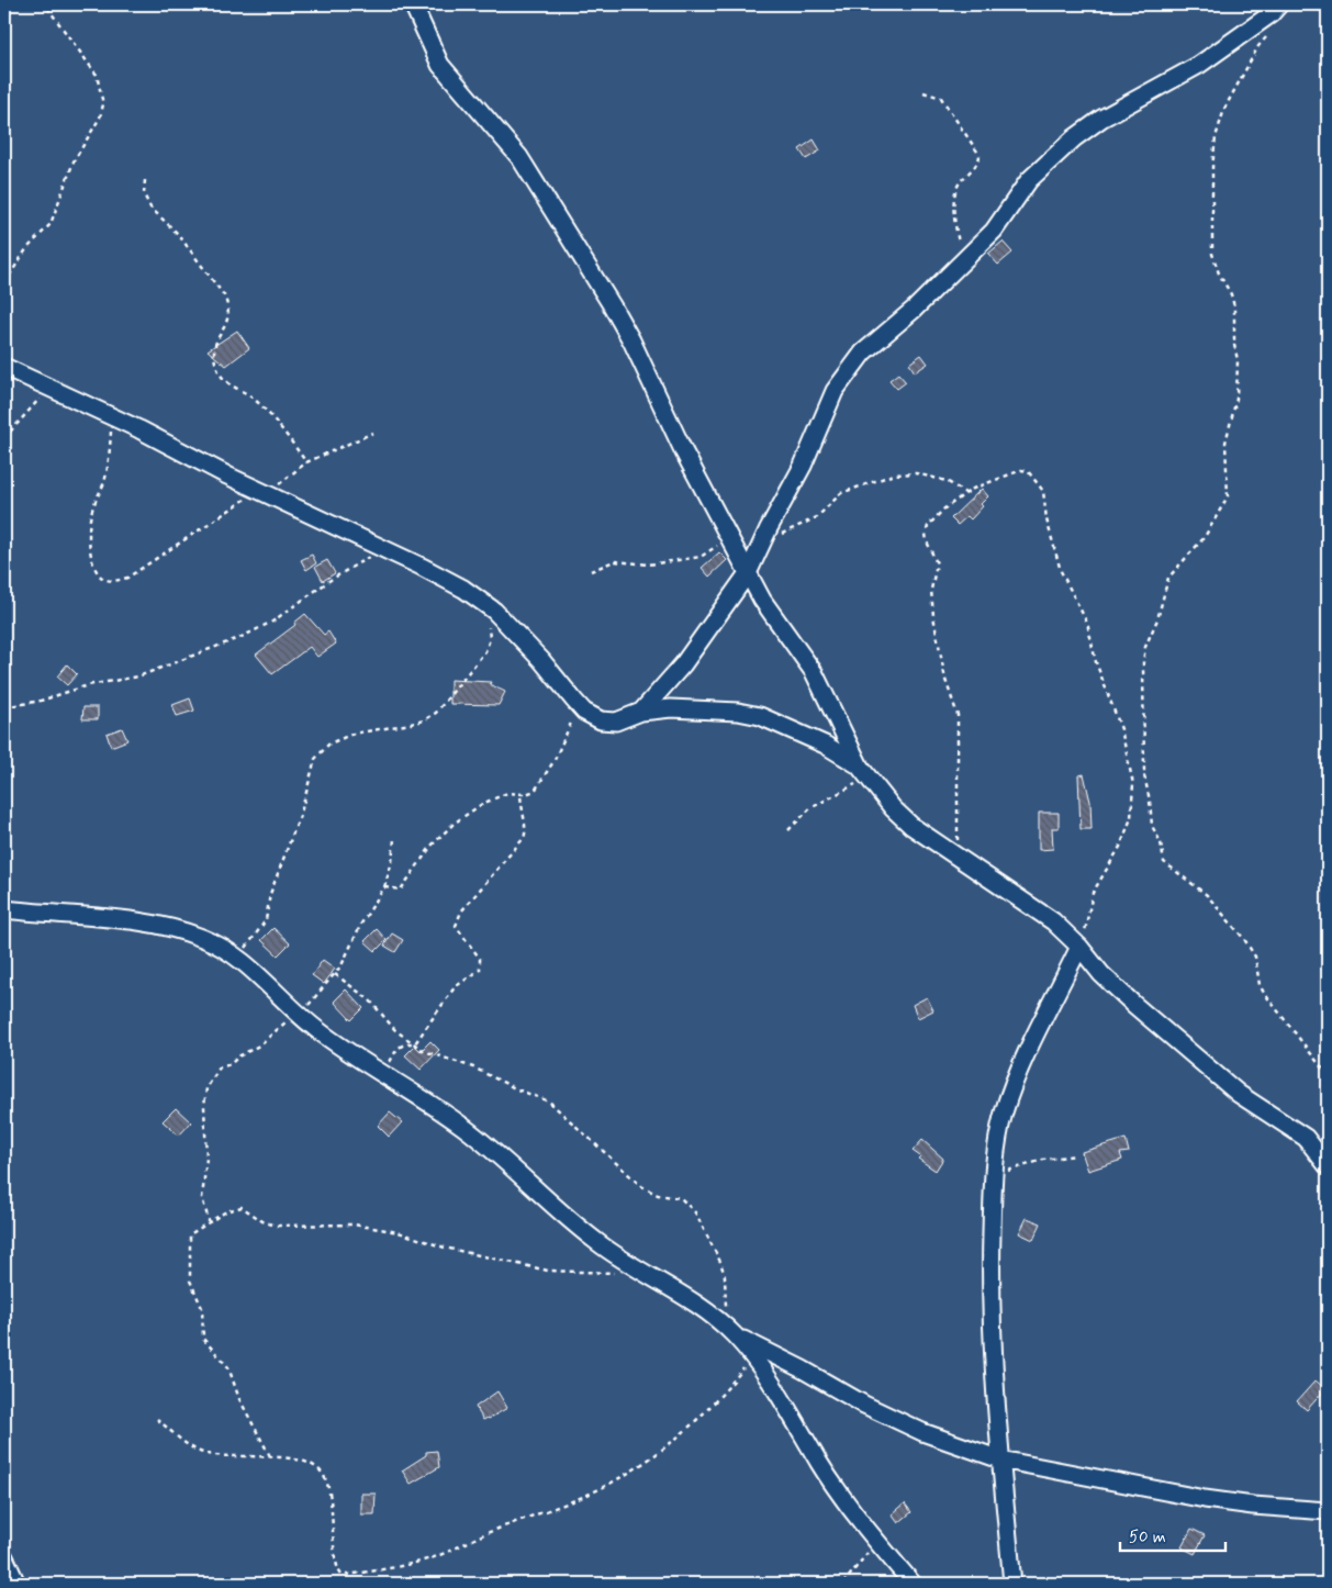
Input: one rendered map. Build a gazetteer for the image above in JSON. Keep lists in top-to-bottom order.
{
  "scale_bar": "50 m"
}
